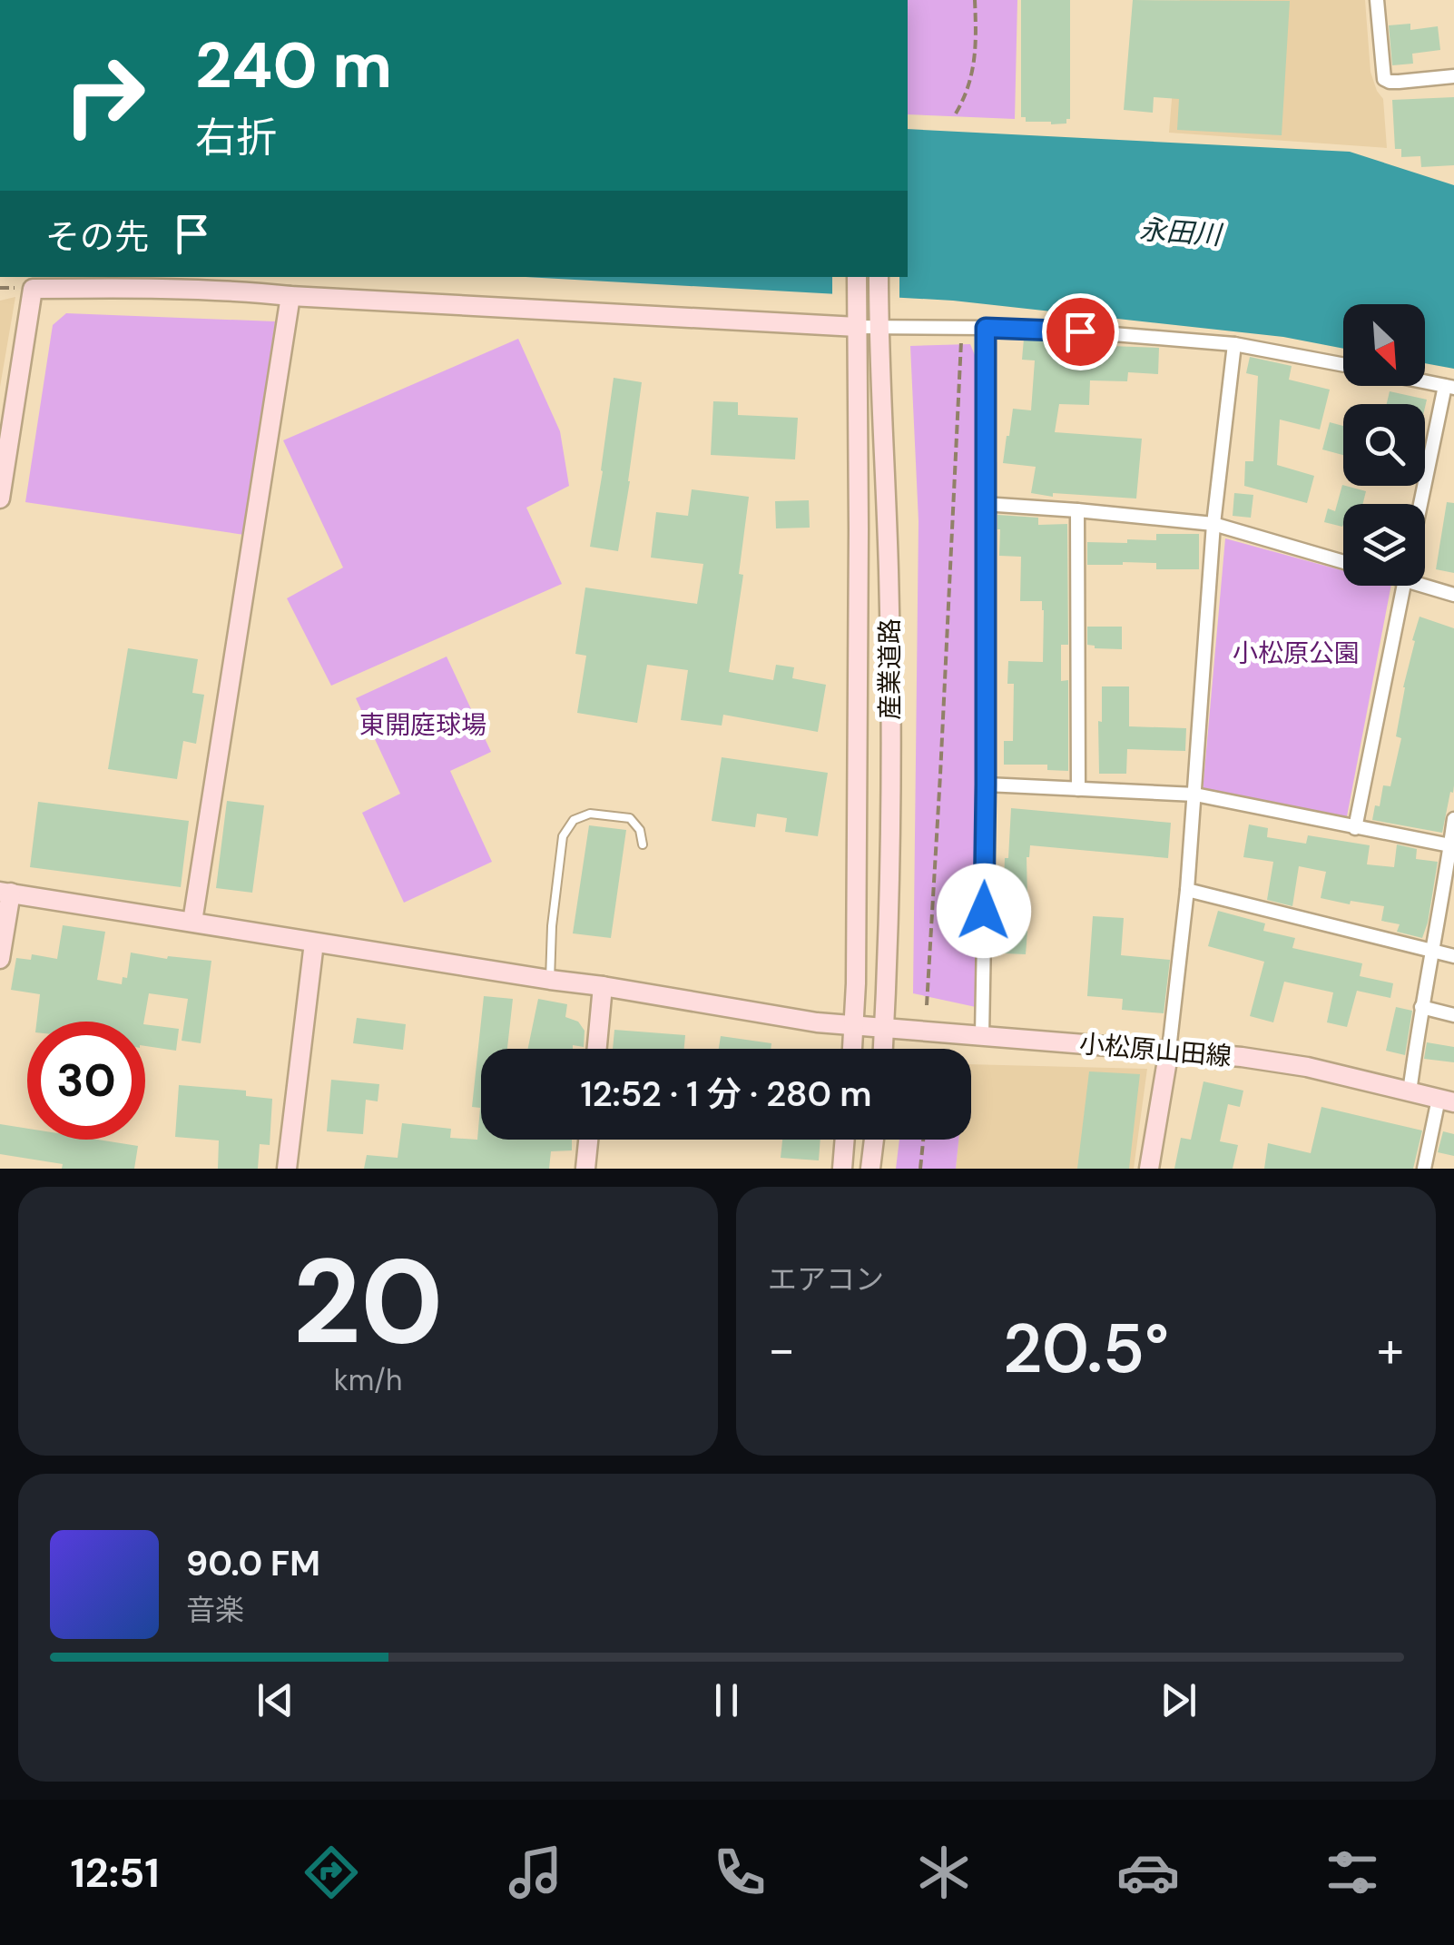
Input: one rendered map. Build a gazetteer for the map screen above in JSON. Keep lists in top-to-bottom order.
{
  "streets": {
    "street": ["産業道路", "小松原山田線"]
  },
  "crossings": [
    ["産業道路", "小松原山田線"]
  ],
  "water": ["永田川"],
  "parks": ["小松原公園", "東開庭球場"],
  "north": "bottom right",
  "page": {
    "turn": ["240 m", "右折"],
    "then": "その先",
    "limit": "30",
    "trip": "12:52 · 1 分 · 280 m",
    "tile": [
      ["20", "km/h"],
      "エアコン"
    ],
    "heat": ["−", "20.5°", "+"],
    "song": ["90.0 FM", "音楽"],
    "tabs": "12:51"
  }
}
